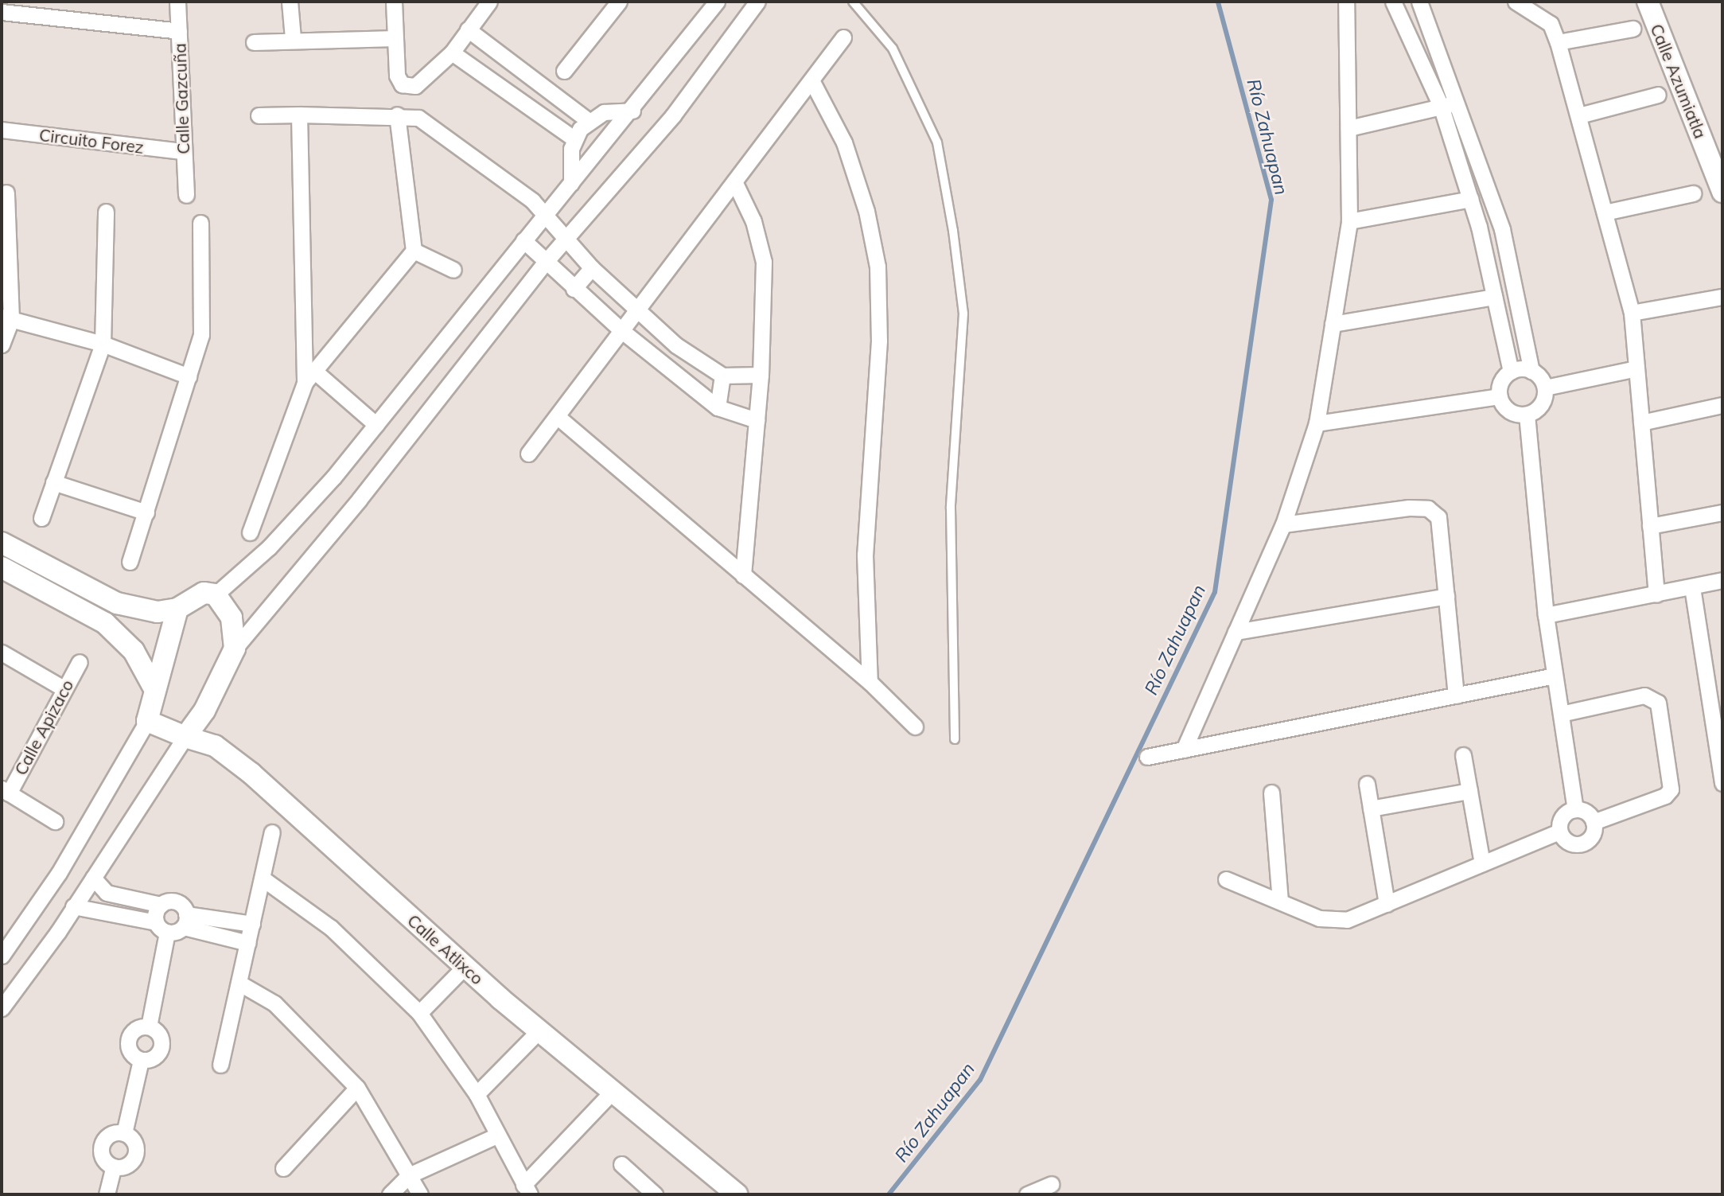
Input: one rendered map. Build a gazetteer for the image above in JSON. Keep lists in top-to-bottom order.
{
  "streets": {
    "street": [
      "Calle Azumiatla",
      "Calle Gazcuña",
      "Circuito Forez",
      "Calle Apizaco",
      "Calle Atlixco"
    ]
  },
  "crossings": [
    ["Calle Gazcuña", "Circuito Forez"]
  ],
  "water": ["Río Zahuapan"]
}
